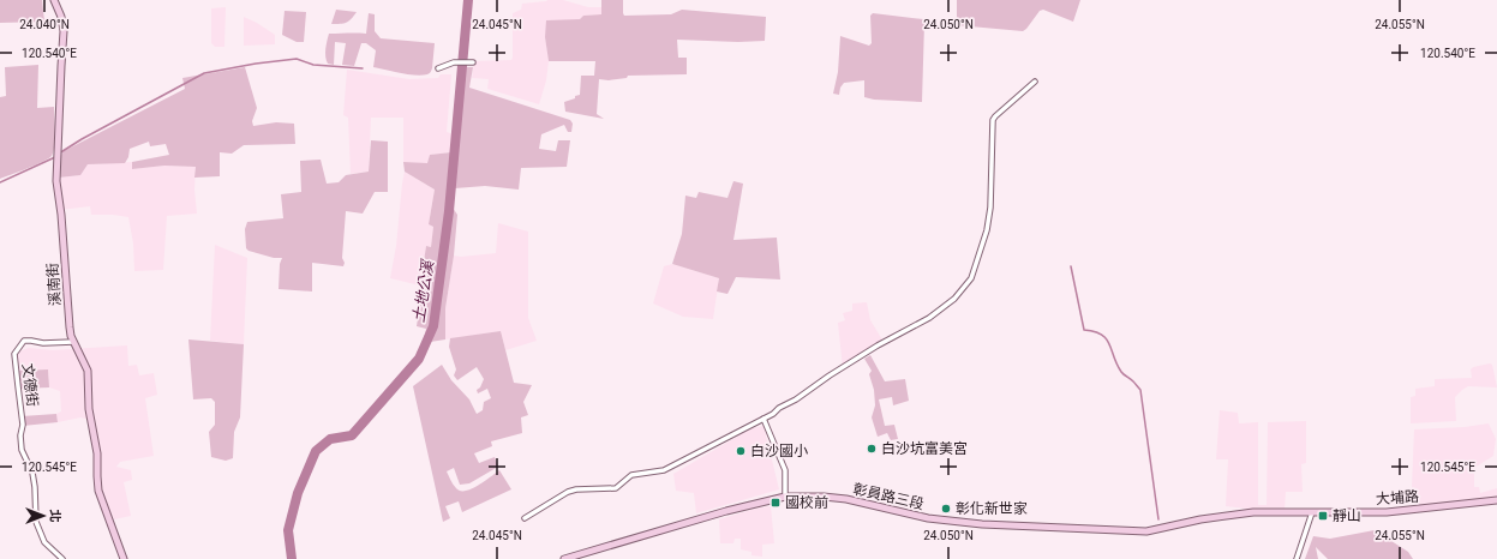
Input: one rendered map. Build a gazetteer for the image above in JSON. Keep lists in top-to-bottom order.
{
  "streets": {
    "main road": ["溪南街", "彰員路三段", "大埔路"],
    "street": ["文德街"]
  },
  "crossings": [
    ["溪南街", "文德街"],
    ["彰員路三段", "大埔路"]
  ],
  "water": ["土地公溪"],
  "places": {
    "other": ["白沙坑富美宮", "白沙國小", "彰化新世家"],
    "transit": ["國校前", "靜山"]
  },
  "north": "right",
  "coordinates": [
    "24.040°N",
    "24.045°N",
    "24.050°N",
    "24.055°N",
    "120.540°E",
    "120.545°E"
  ]
}
